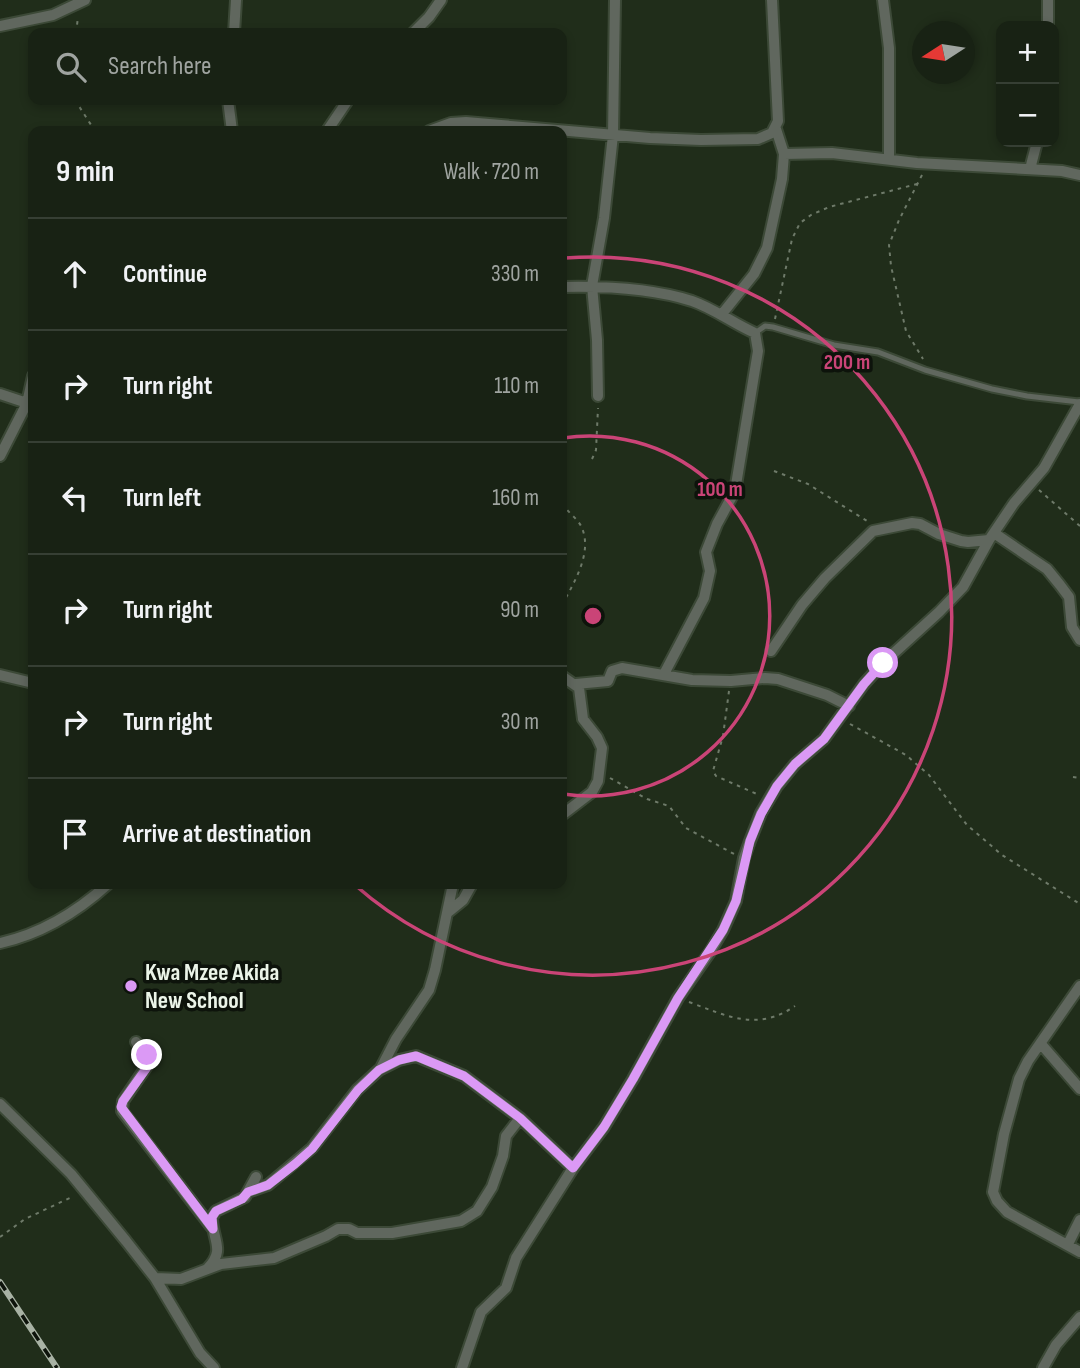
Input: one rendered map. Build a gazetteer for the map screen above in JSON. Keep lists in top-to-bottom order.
{
  "places": ["Kwa Mzee Akida New School"],
  "north": "left",
  "page": {
    "map_buttons": ["+", "−"],
    "search": "Search here",
    "heading": ["9 min", "Walk · 720 m"],
    "list": [
      ["Continue", "330 m"],
      ["Turn right", "110 m"],
      ["Turn left", "160 m"],
      ["Turn right", "90 m"],
      ["Turn right", "30 m"],
      "Arrive at destination"
    ]
  },
  "rings": ["200 m", "100 m"]
}
